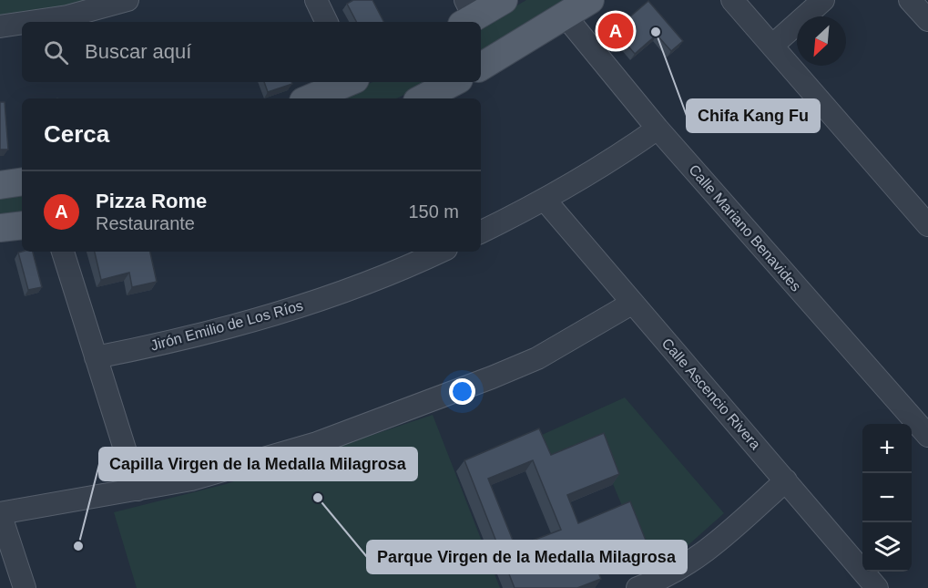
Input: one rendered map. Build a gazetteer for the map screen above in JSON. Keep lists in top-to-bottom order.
{
  "streets": {
    "street": ["Calle Mariano Benavides", "Jirón Emilio de Los Ríos", "Calle Ascencio Rivera"]
  },
  "places": ["Chifa Kang Fu", "Parque Virgen de la Medalla Milagrosa", "Capilla Virgen de la Medalla Milagrosa"],
  "north": "bottom left",
  "page": {
    "pins": "A",
    "search": "Buscar aquí",
    "heading": "Cerca",
    "list": [
      {
        "mark": "A",
        "name": "Pizza Rome",
        "note": "Restaurante",
        "value": "150 m"
      }
    ],
    "map_buttons": ["+", "−"]
  }
}
